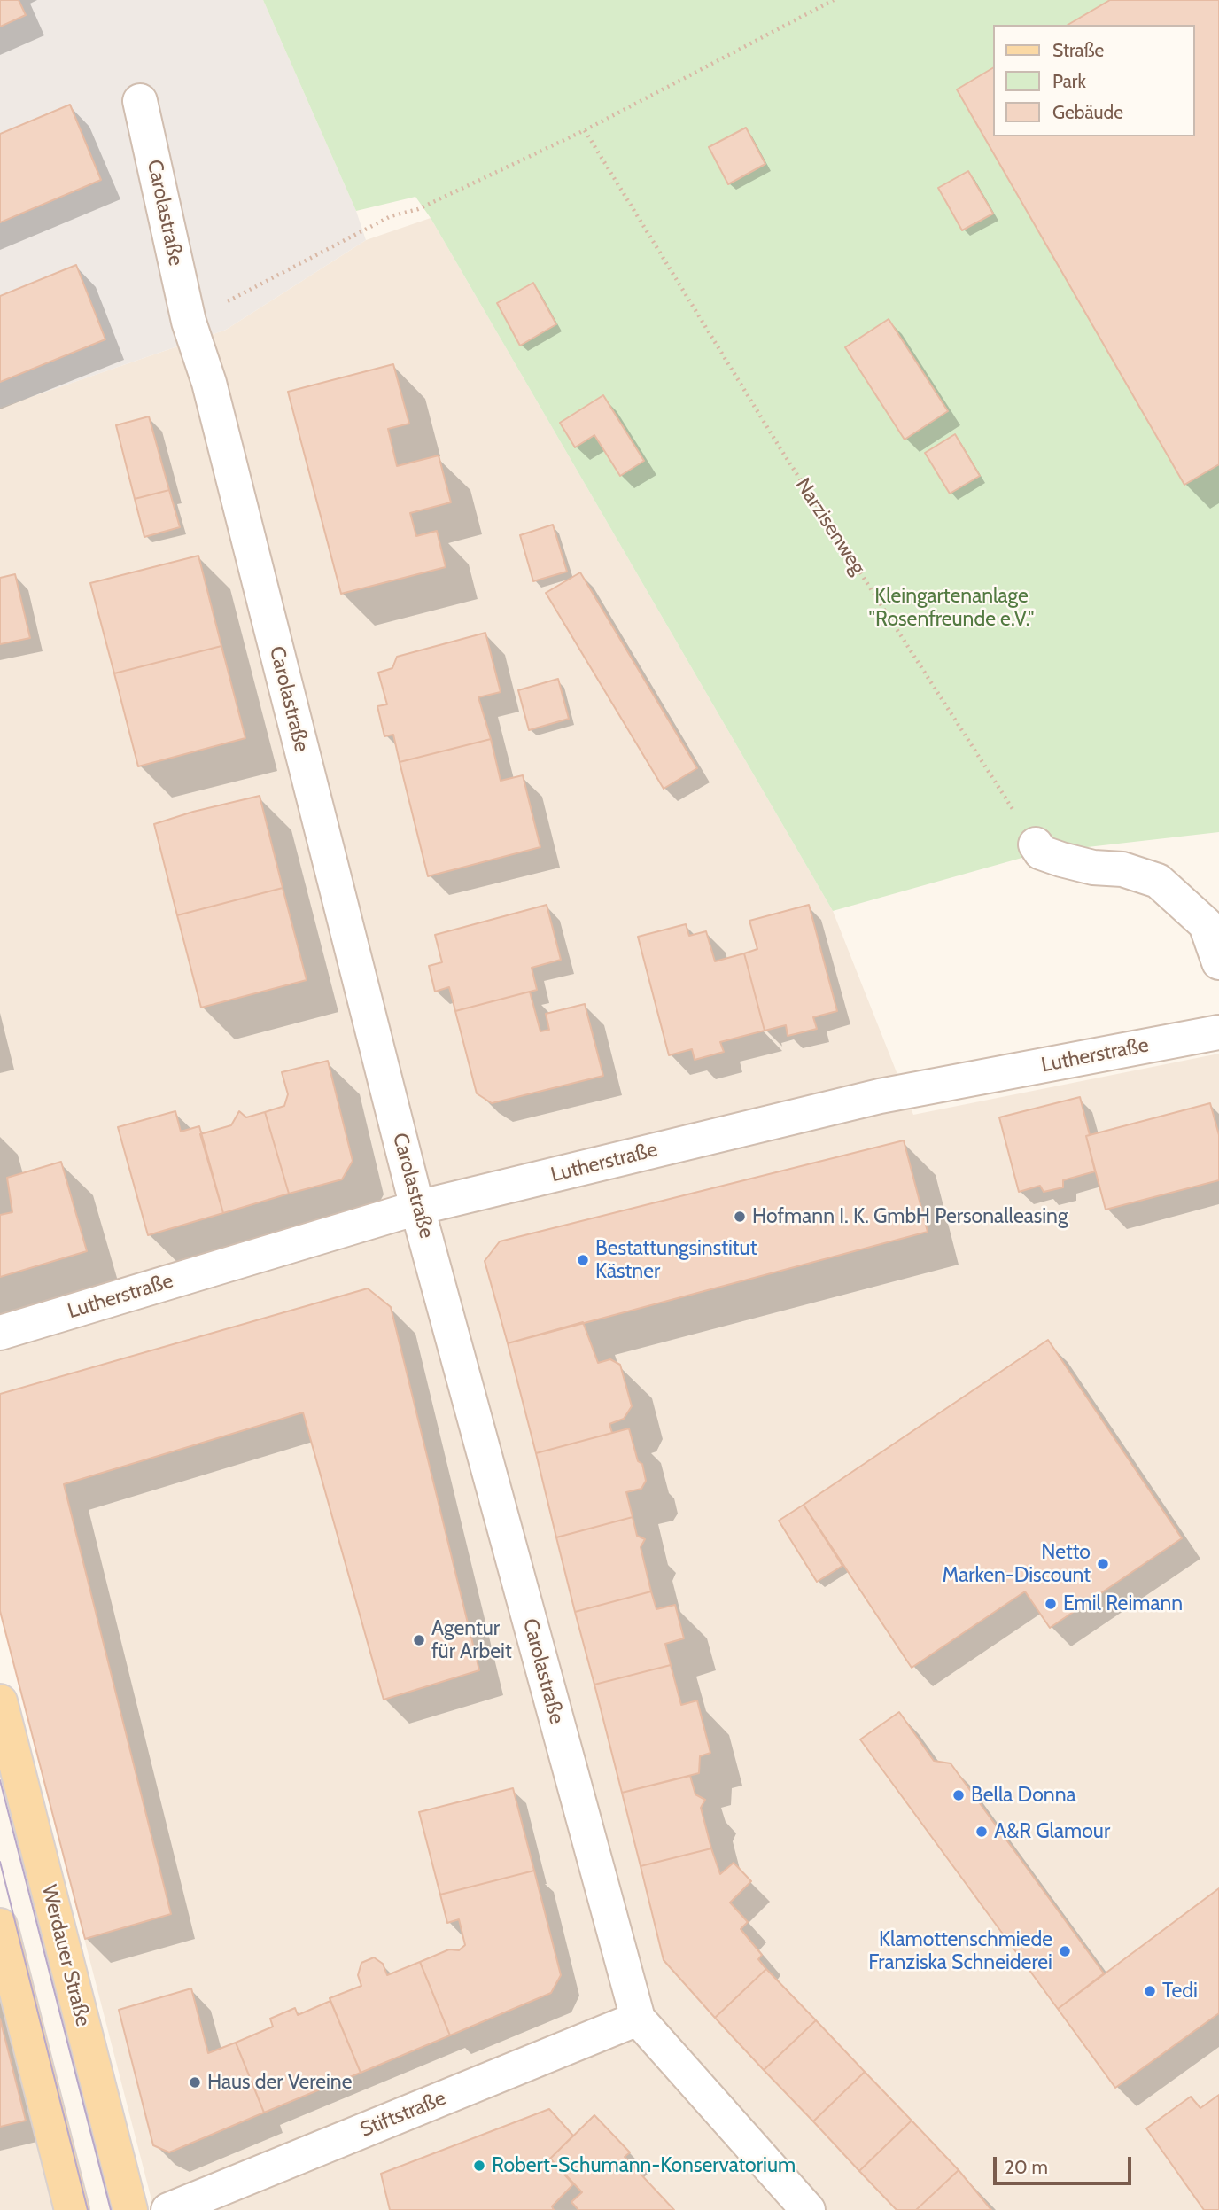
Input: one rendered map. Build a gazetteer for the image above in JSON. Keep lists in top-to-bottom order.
{
  "streets": {
    "main road": ["Werdauer Straße"],
    "street": ["Carolastraße", "Lutherstraße", "Stiftstraße"],
    "path": ["Narzisenweg"]
  },
  "crossings": [
    ["Carolastraße", "Lutherstraße"],
    ["Carolastraße", "Stiftstraße"]
  ],
  "parks": ["Kleingartenanlage \"Rosenfreunde e.V.\""],
  "places": [
    "Hofmann I. K. GmbH Personalleasing",
    "Bestattungsinstitut Kästner",
    "Netto Marken-Discount",
    "Emil Reimann",
    "Agentur für Arbeit",
    "Bella Donna",
    "A&R Glamour",
    "Klamottenschmiede Franziska Schneiderei",
    "Tedi",
    "Haus der Vereine",
    "Robert-Schumann-Konservatorium"
  ],
  "legend": ["Straße", "Park", "Gebäude"],
  "scale_bar": "20 m"
}
